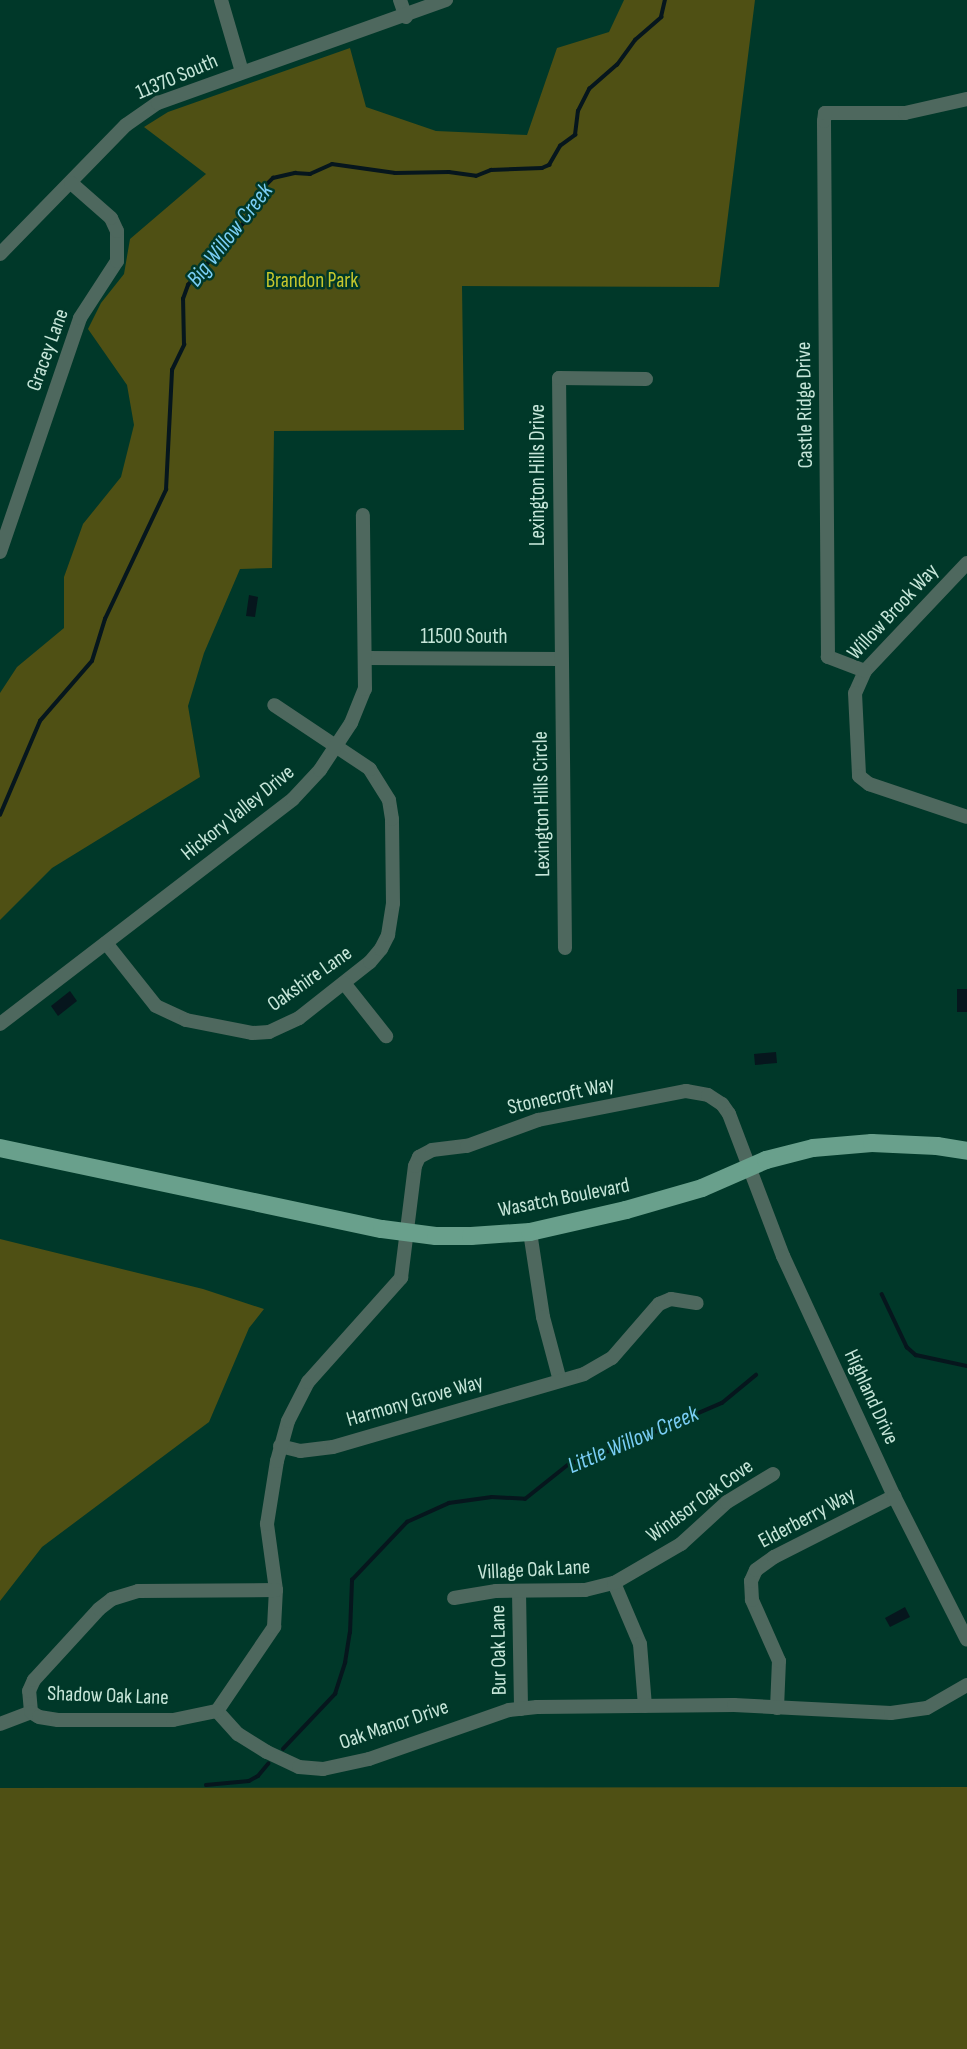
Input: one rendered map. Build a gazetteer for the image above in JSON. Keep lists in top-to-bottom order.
{
  "streets": {
    "main road": ["Wasatch Boulevard"],
    "street": [
      "11370 South",
      "Gracey Lane",
      "Castle Ridge Drive",
      "Lexington Hills Drive",
      "Willow Brook Way",
      "11500 South",
      "Lexington Hills Circle",
      "Hickory Valley Drive",
      "Oakshire Lane",
      "Stonecroft Way",
      "Highland Drive",
      "Harmony Grove Way",
      "Windsor Oak Cove",
      "Elderberry Way",
      "Village Oak Lane",
      "Bur Oak Lane",
      "Shadow Oak Lane",
      "Oak Manor Drive"
    ]
  },
  "crossings": [
    ["11370 South", "Gracey Lane"],
    ["Castle Ridge Drive", "Willow Brook Way"],
    ["Lexington Hills Drive", "11500 South"],
    ["Lexington Hills Drive", "Lexington Hills Circle"],
    ["11500 South", "Lexington Hills Circle"],
    ["11500 South", "Hickory Valley Drive"],
    ["Hickory Valley Drive", "Oakshire Lane"],
    ["Stonecroft Way", "Wasatch Boulevard"],
    ["Stonecroft Way", "Highland Drive"],
    ["Wasatch Boulevard", "Highland Drive"],
    ["Highland Drive", "Elderberry Way"],
    ["Windsor Oak Cove", "Village Oak Lane"],
    ["Elderberry Way", "Oak Manor Drive"],
    ["Village Oak Lane", "Bur Oak Lane"],
    ["Village Oak Lane", "Oak Manor Drive"],
    ["Bur Oak Lane", "Oak Manor Drive"],
    ["Shadow Oak Lane", "Oak Manor Drive"]
  ],
  "water": ["Big Willow Creek", "Little Willow Creek"],
  "parks": ["Brandon Park"]
}
